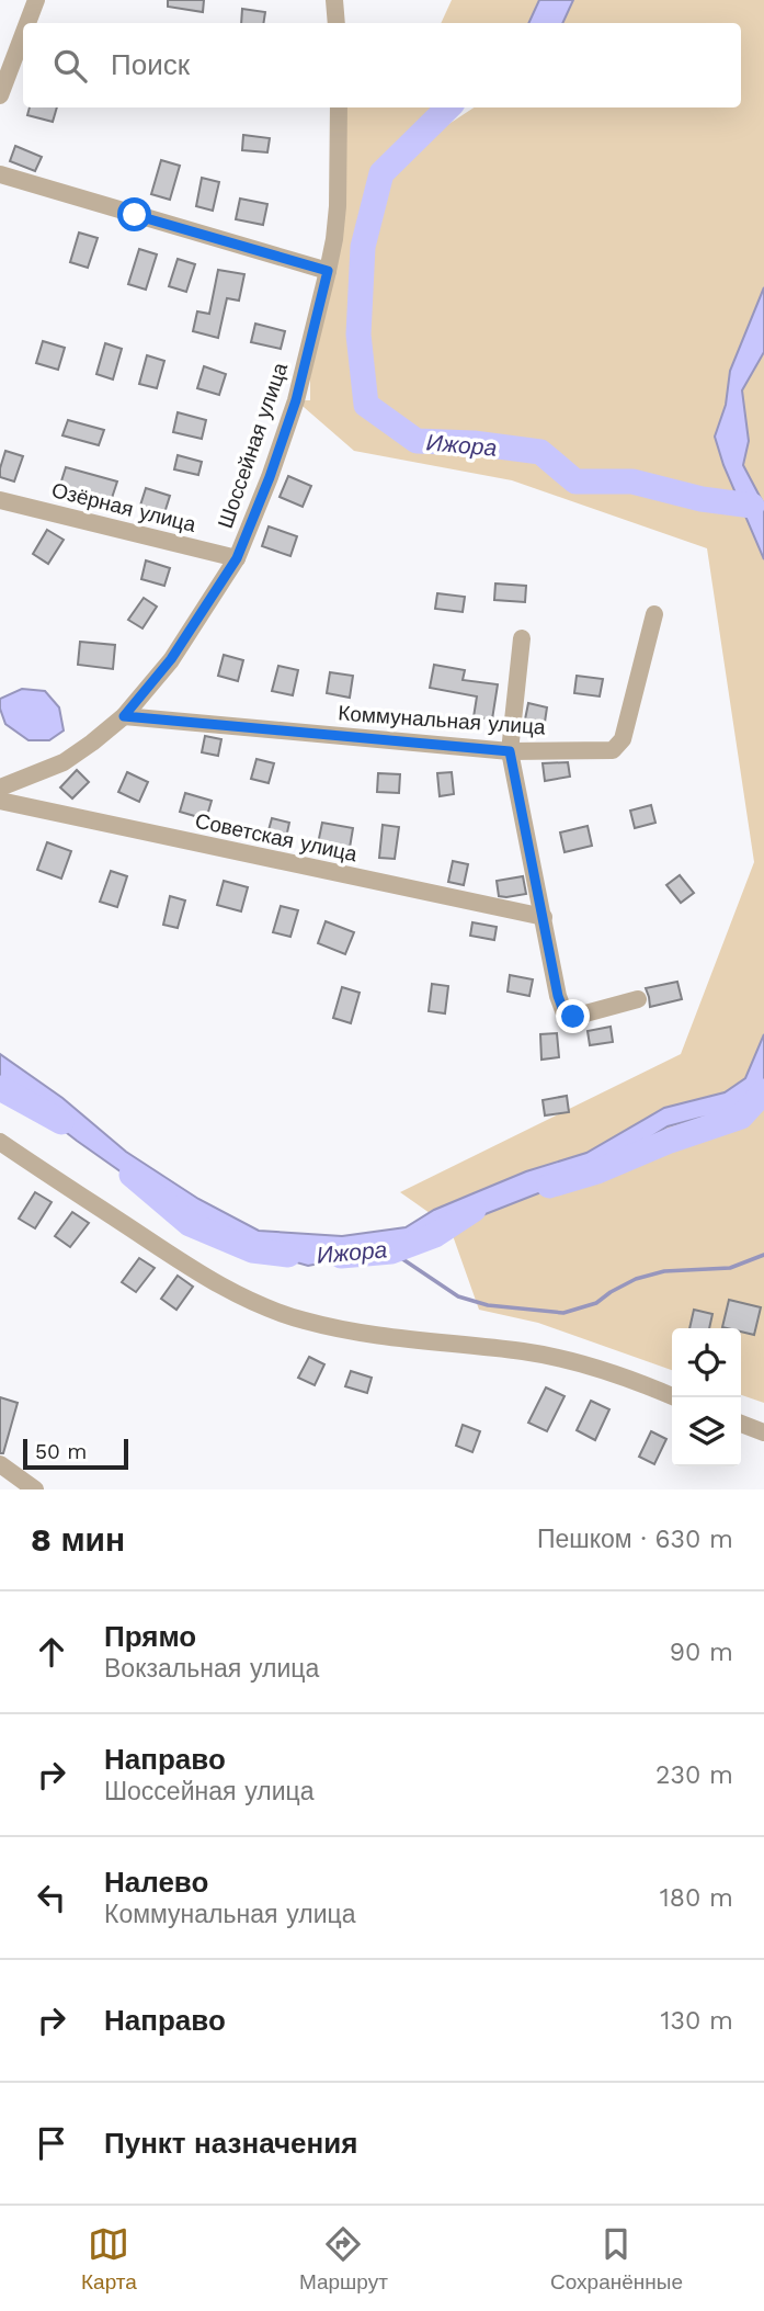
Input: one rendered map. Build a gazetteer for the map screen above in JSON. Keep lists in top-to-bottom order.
{
  "streets": {
    "street": [
      "Шоссейная улица",
      "Озёрная улица",
      "Коммунальная улица",
      "Советская улица"
    ]
  },
  "crossings": [
    ["Шоссейная улица", "Озёрная улица"],
    ["Шоссейная улица", "Коммунальная улица"]
  ],
  "water": ["Ижора"],
  "scale_bar": "50 m",
  "page": {
    "search": "Поиск",
    "scale": "50 m",
    "heading": ["8 мин", "Пешком · 630 m"],
    "list": [
      ["Прямо", "Вокзальная улица", "90 m"],
      ["Направо", "Шоссейная улица", "230 m"],
      ["Налево", "Коммунальная улица", "180 m"],
      ["Направо", "130 m"],
      "Пункт назначения"
    ],
    "nav": ["Карта", "Маршрут", "Сохранённые"]
  }
}
